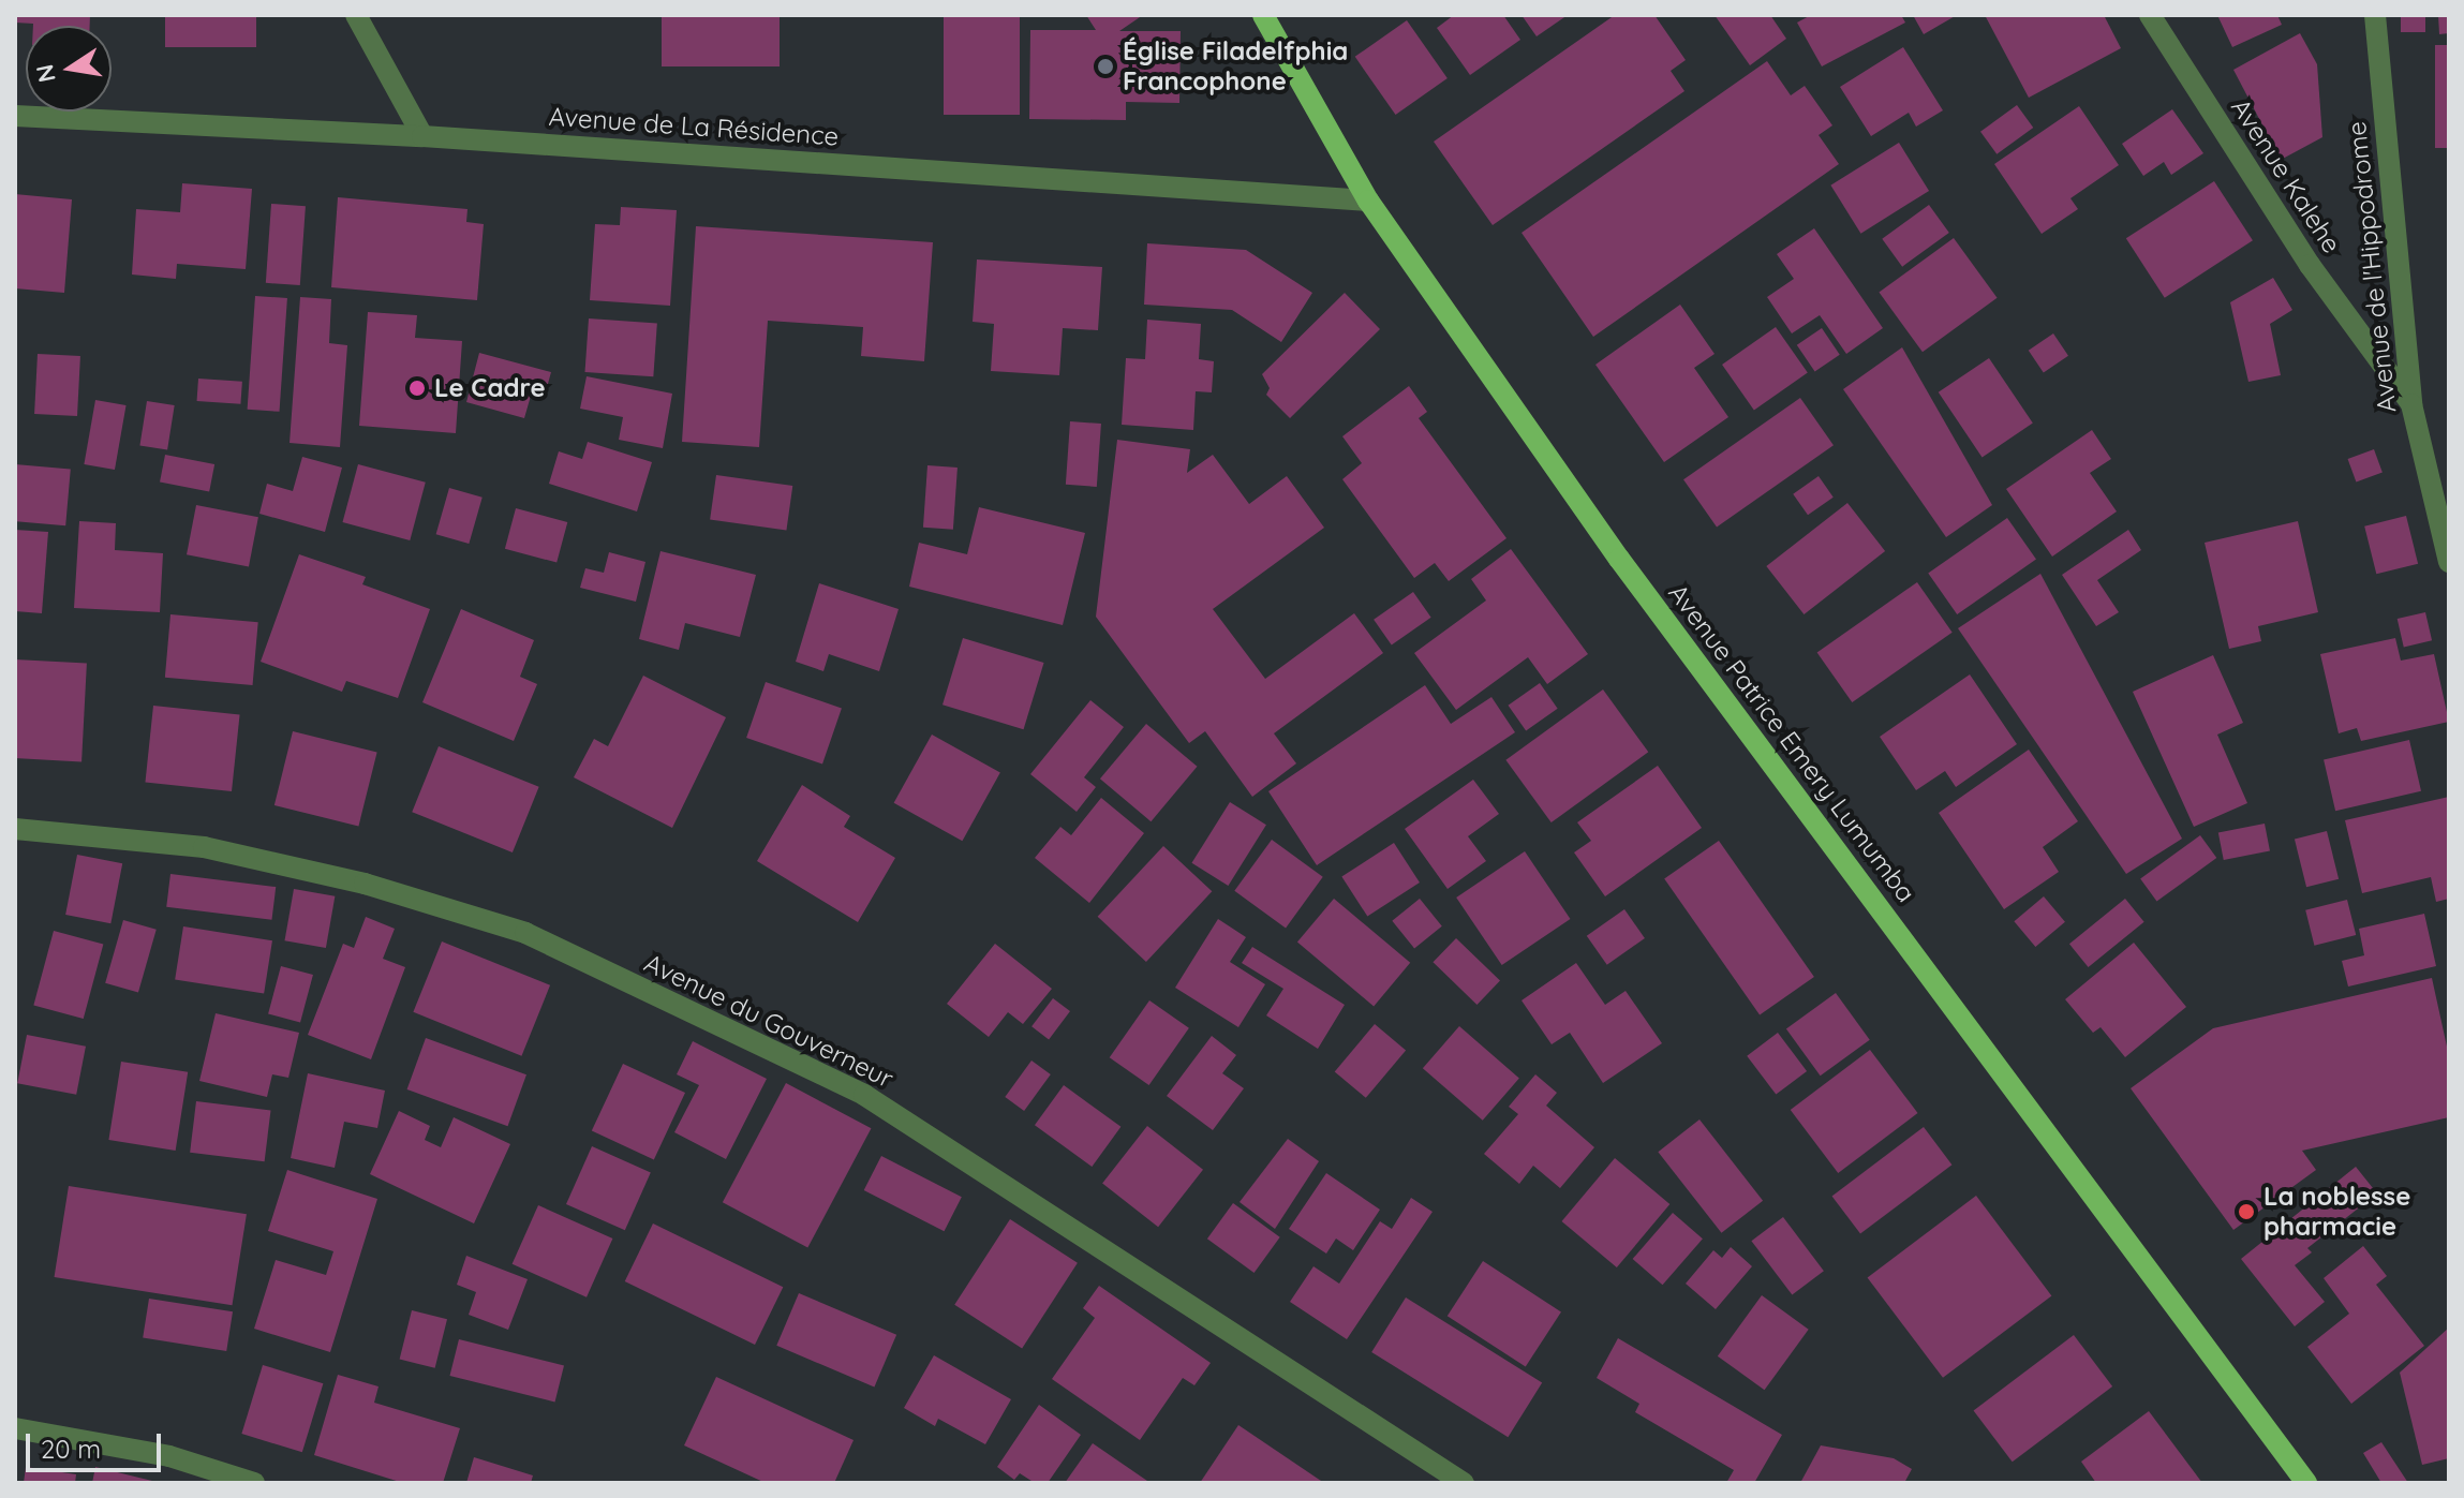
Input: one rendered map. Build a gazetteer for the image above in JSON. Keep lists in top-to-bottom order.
{
  "streets": {
    "main road": ["Avenue Patrice Emery Lumumba"],
    "street": [
      "Avenue de La Résidence",
      "Avenue Kalehe",
      "Avenue de l'Hippodrome",
      "Avenue du Gouverneur"
    ]
  },
  "crossings": [
    ["Avenue de La Résidence", "Avenue Patrice Emery Lumumba"],
    ["Avenue Kalehe", "Avenue de l'Hippodrome"]
  ],
  "places": ["Église Filadelfphia Francophone", "Le Cadre", "La noblesse pharmacie"],
  "scale_bar": "20 m",
  "north": "left"
}
